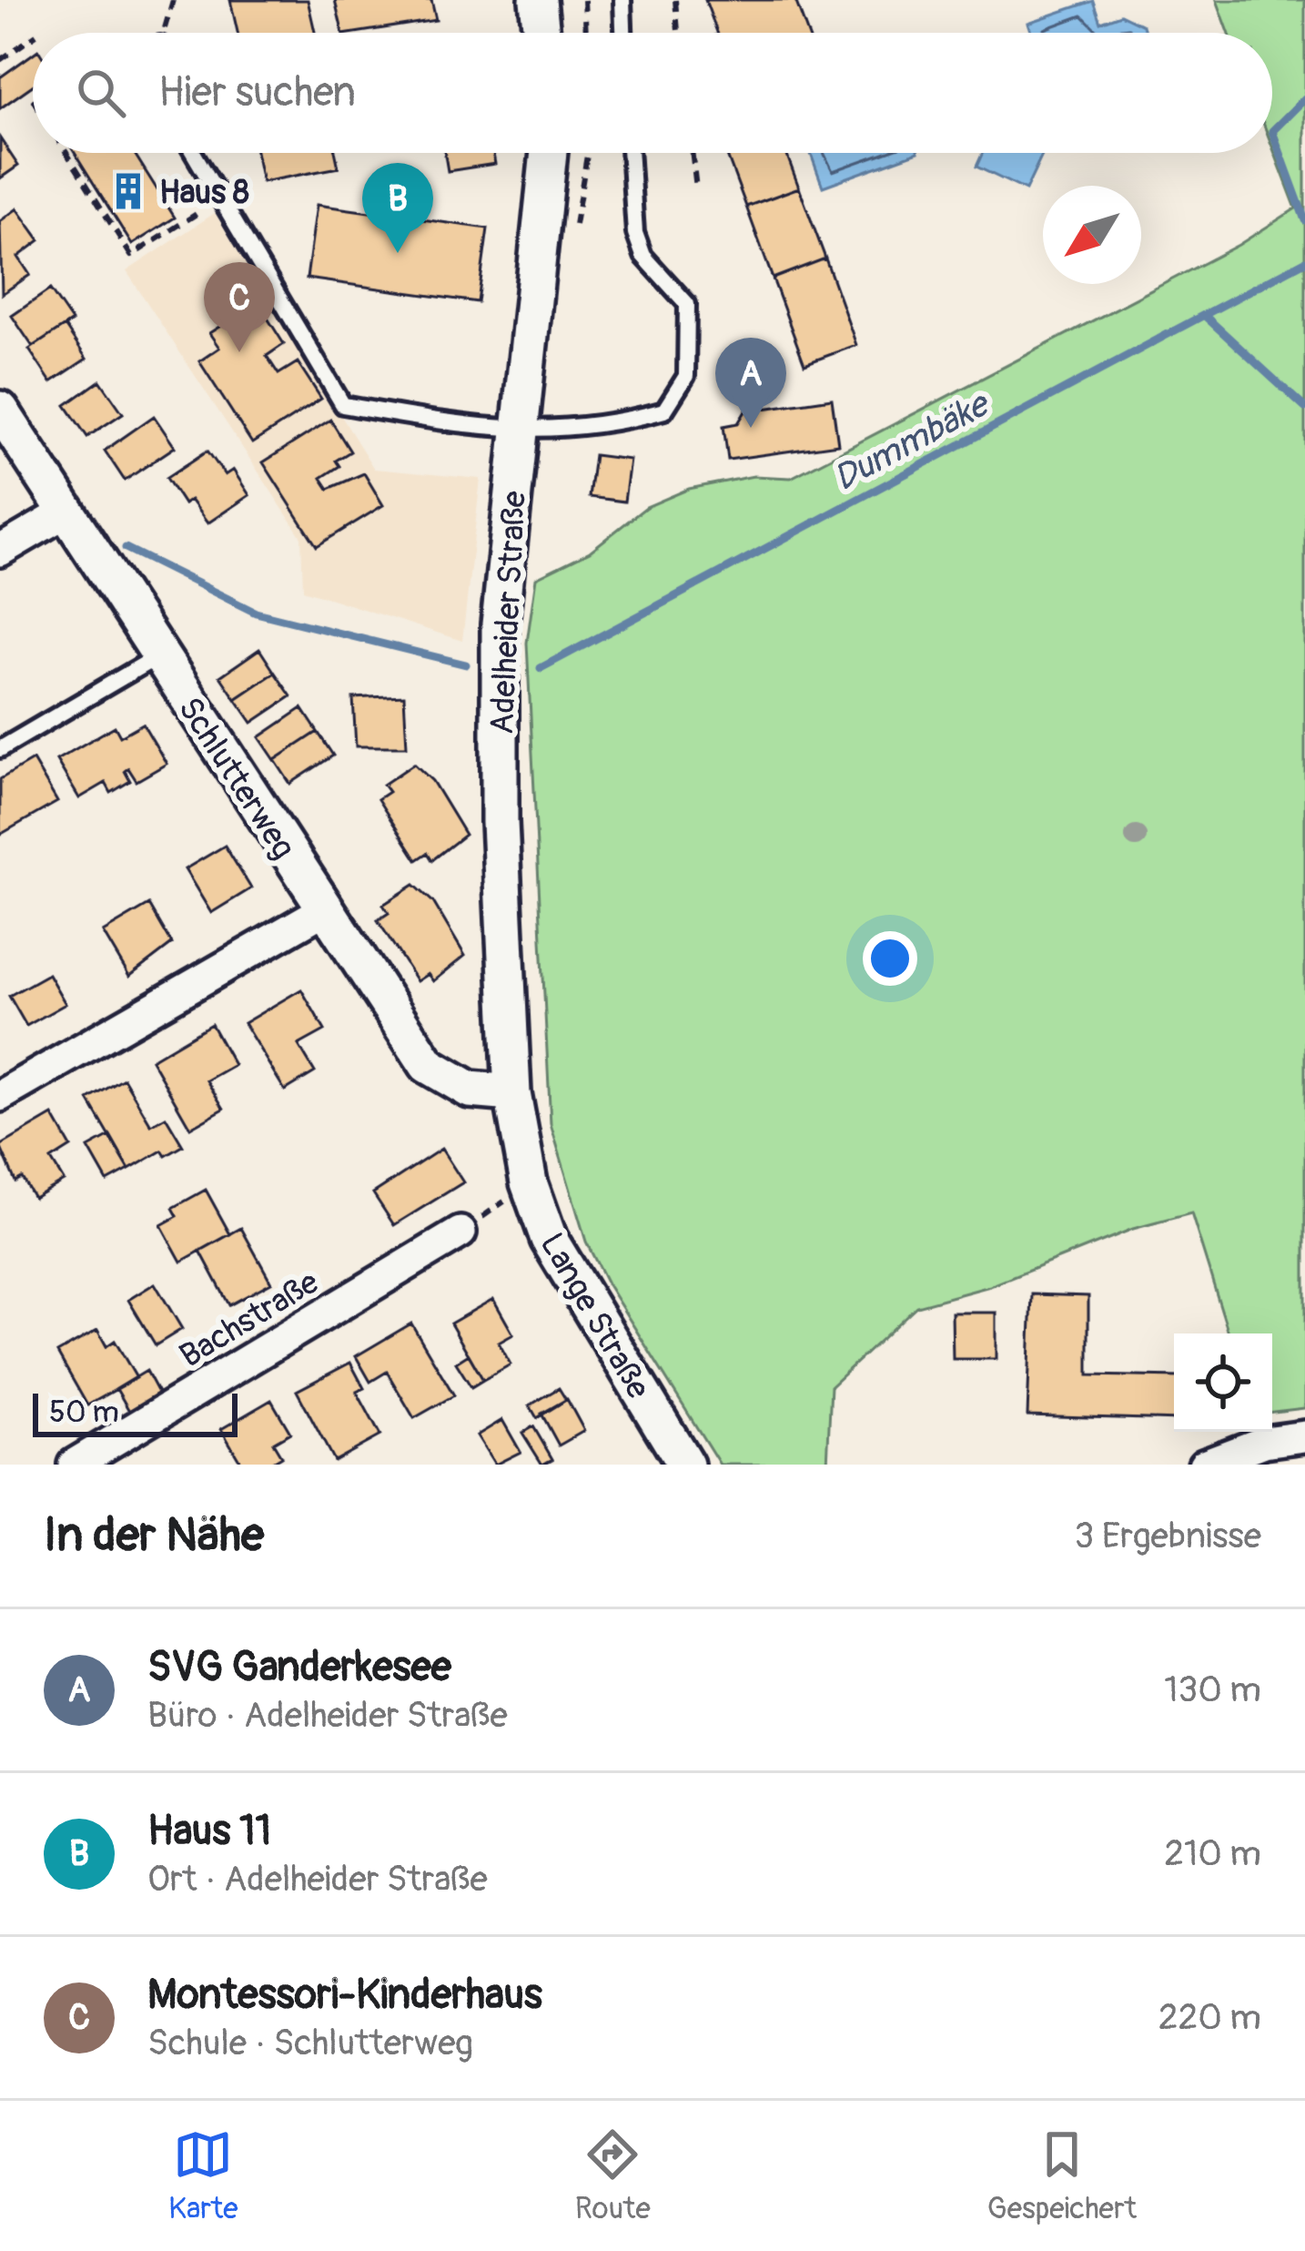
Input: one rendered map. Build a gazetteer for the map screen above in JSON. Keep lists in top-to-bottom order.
{
  "streets": {
    "street": [
      "Adelheider Straße",
      "Schlutterweg",
      "Lange Straße",
      "Bachstraße"
    ]
  },
  "crossings": [
    ["Adelheider Straße", "Schlutterweg"],
    ["Adelheider Straße", "Lange Straße"],
    ["Schlutterweg", "Lange Straße"]
  ],
  "water": ["Dummbäke"],
  "places": {
    "building": ["Haus 8"]
  },
  "scale_bar": "50 m",
  "north": "bottom left",
  "page": {
    "search": "Hier suchen",
    "pins": ["B", "C", "A"],
    "scale": "50 m",
    "heading": ["In der Nähe", "3 Ergebnisse"],
    "list": [
      {
        "mark": "A",
        "name": "SVG Ganderkesee",
        "note": "Büro · Adelheider Straße",
        "value": "130 m"
      },
      {
        "mark": "B",
        "name": "Haus 11",
        "note": "Ort · Adelheider Straße",
        "value": "210 m"
      },
      {
        "mark": "C",
        "name": "Montessori-Kinderhaus",
        "note": "Schule · Schlutterweg",
        "value": "220 m"
      }
    ],
    "nav": ["Karte", "Route", "Gespeichert"]
  }
}
